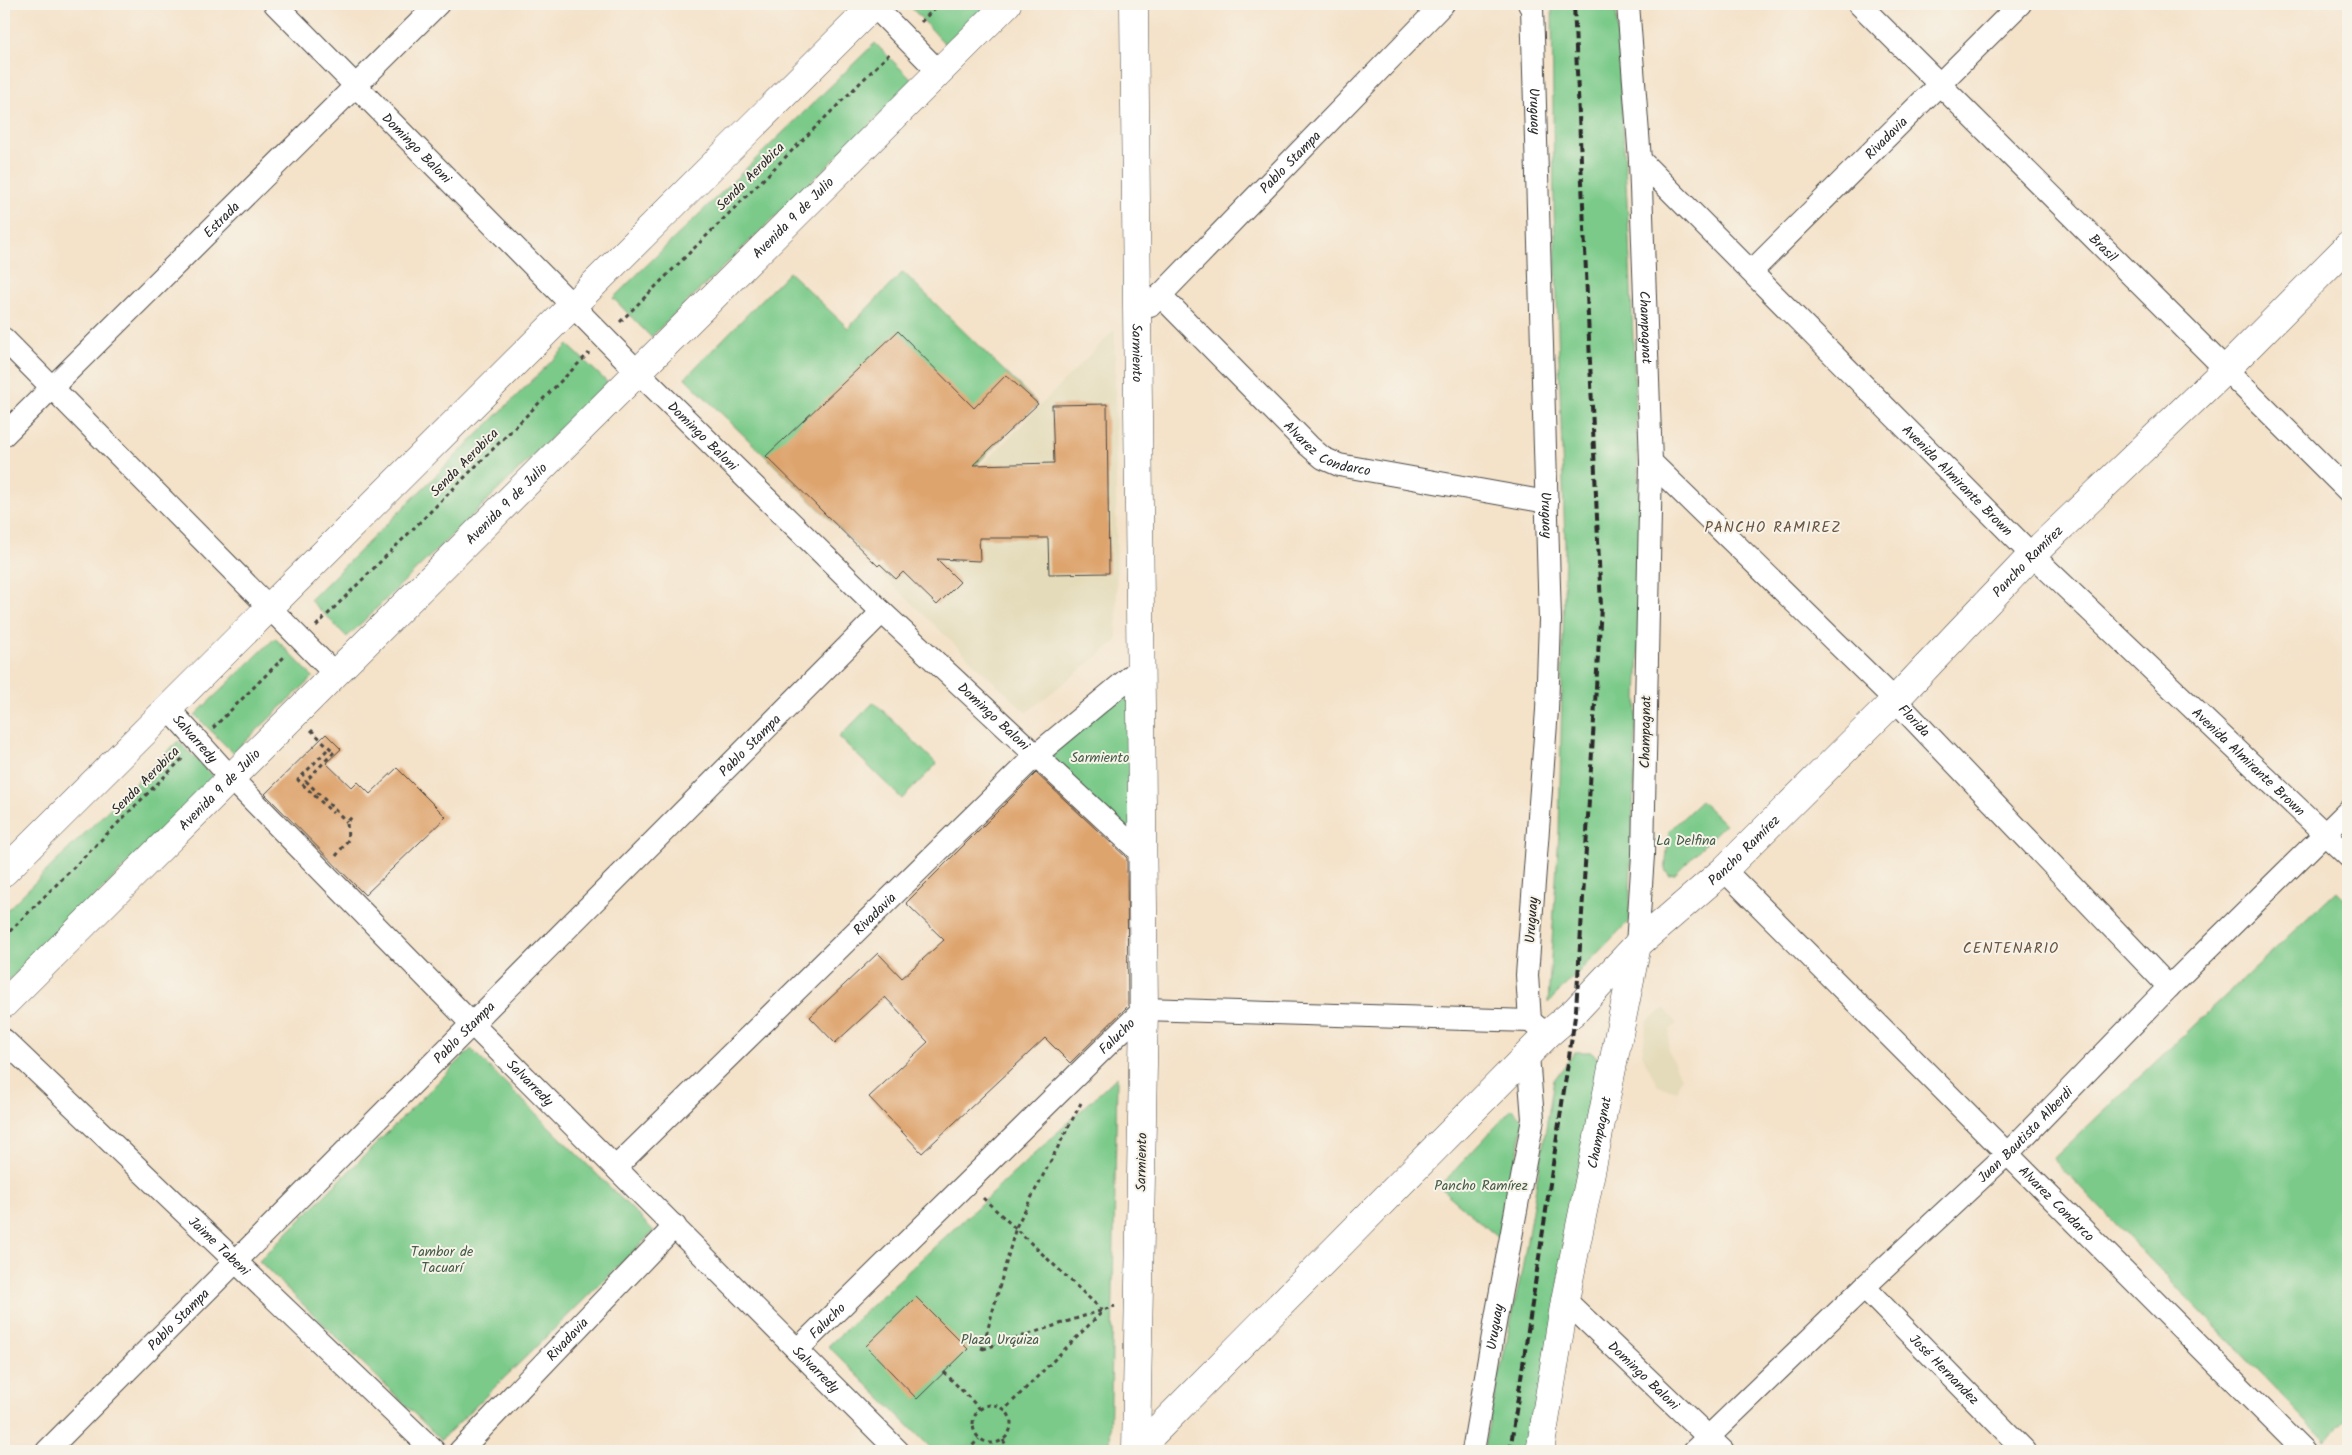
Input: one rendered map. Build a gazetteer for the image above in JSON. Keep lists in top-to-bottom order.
{
  "streets": {
    "street": [
      "Uruguay",
      "Rivadavia",
      "Domingo Baloni",
      "Pablo Stampa",
      "Avenida 9 de Julio",
      "Estrada",
      "Brasil",
      "Champagnat",
      "Sarmiento",
      "Alvarez Condarco",
      "Avenida Almirante Brown",
      "Pancho Ramírez",
      "Florida",
      "Salvarredy",
      "Falucho",
      "Juan Bautista Alberdi",
      "Jaime Tabeni",
      "José Hernandez"
    ],
    "path": ["Senda Aerobica"]
  },
  "crossings": [
    ["Uruguay", "Alvarez Condarco"],
    ["Uruguay", "Pancho Ramírez"],
    ["Uruguay", "Falucho"],
    ["Rivadavia", "Domingo Baloni"],
    ["Rivadavia", "Brasil"],
    ["Rivadavia", "Sarmiento"],
    ["Rivadavia", "Avenida Almirante Brown"],
    ["Rivadavia", "Salvarredy"],
    ["Domingo Baloni", "Pablo Stampa"],
    ["Domingo Baloni", "Senda Aerobica"],
    ["Domingo Baloni", "Avenida 9 de Julio"],
    ["Domingo Baloni", "Estrada"],
    ["Domingo Baloni", "Champagnat"],
    ["Domingo Baloni", "Sarmiento"],
    ["Domingo Baloni", "Juan Bautista Alberdi"],
    ["Pablo Stampa", "Sarmiento"],
    ["Pablo Stampa", "Alvarez Condarco"],
    ["Pablo Stampa", "Salvarredy"],
    ["Pablo Stampa", "Jaime Tabeni"],
    ["Senda Aerobica", "Salvarredy"],
    ["Avenida 9 de Julio", "Salvarredy"],
    ["Brasil", "Pancho Ramírez"],
    ["Champagnat", "Avenida Almirante Brown"],
    ["Champagnat", "Pancho Ramírez"],
    ["Champagnat", "Florida"],
    ["Sarmiento", "Pancho Ramírez"],
    ["Sarmiento", "Falucho"],
    ["Alvarez Condarco", "Pancho Ramírez"],
    ["Alvarez Condarco", "Juan Bautista Alberdi"],
    ["Avenida Almirante Brown", "Pancho Ramírez"],
    ["Avenida Almirante Brown", "Juan Bautista Alberdi"],
    ["Pancho Ramírez", "Florida"],
    ["Pancho Ramírez", "Falucho"],
    ["Florida", "Juan Bautista Alberdi"],
    ["Salvarredy", "Falucho"],
    ["Juan Bautista Alberdi", "José Hernandez"]
  ],
  "districts": ["PANCHO RAMIREZ", "CENTENARIO"],
  "parks": [
    "Sarmiento",
    "La Delfina",
    "Pancho Ramírez",
    "Tambor de Tacuarí",
    "Plaza Urquiza"
  ]
}
